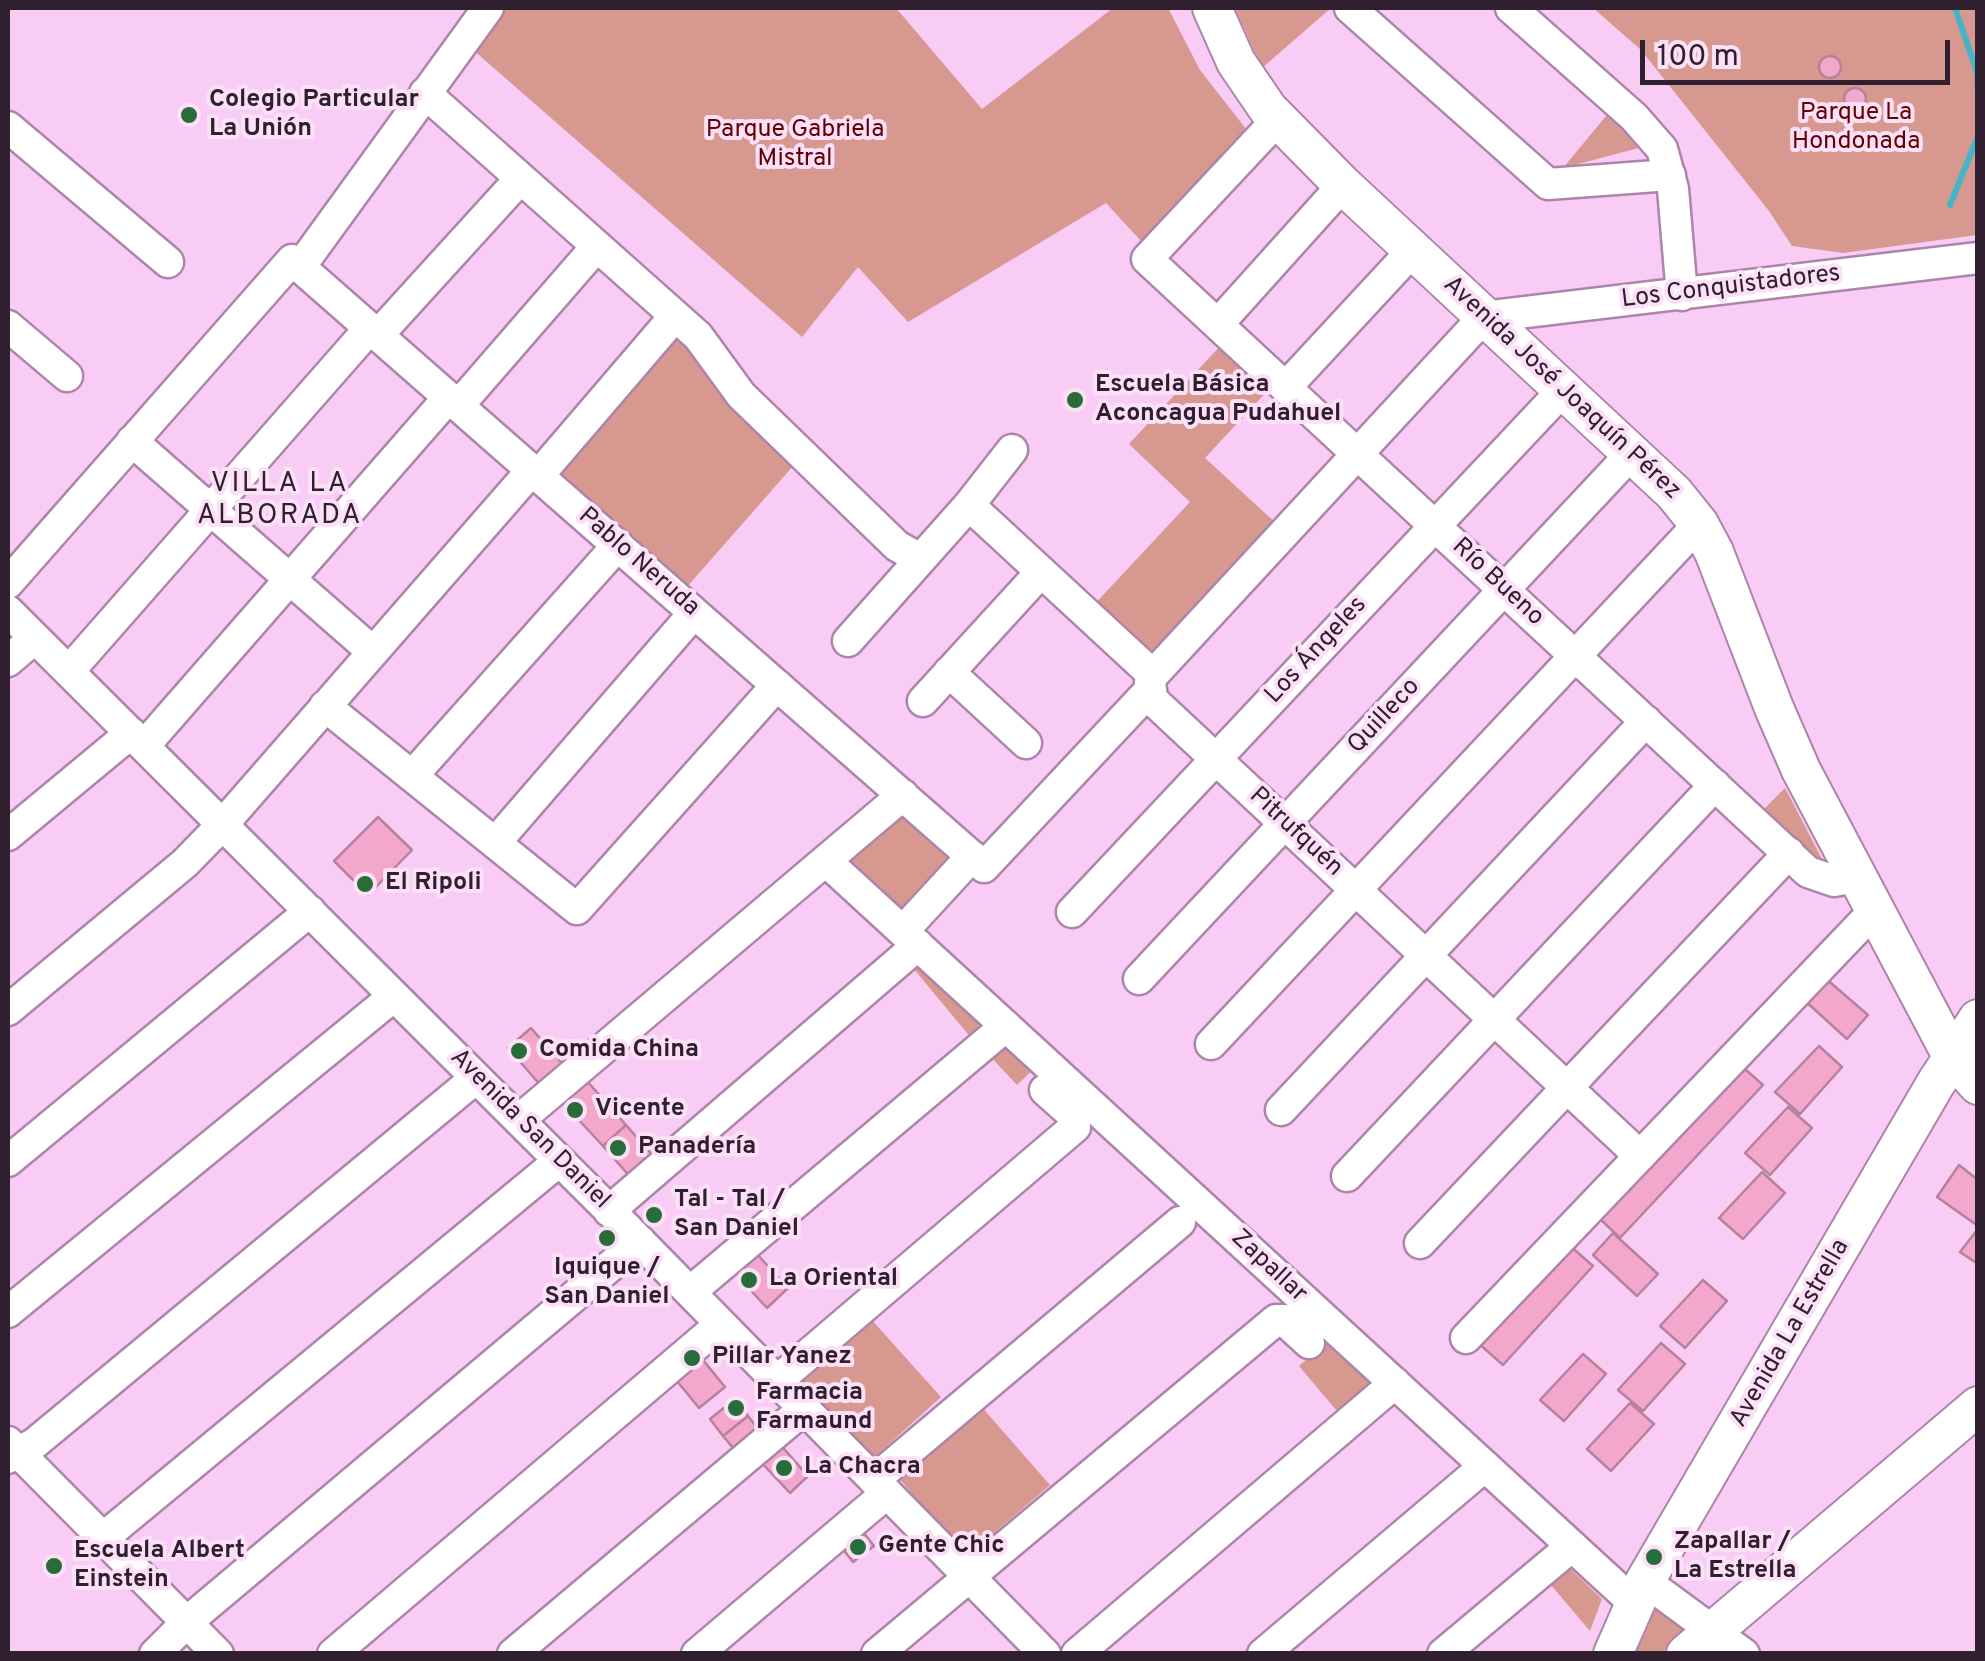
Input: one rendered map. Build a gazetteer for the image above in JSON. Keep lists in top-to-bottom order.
{
  "streets": {
    "main road": ["Avenida José Joaquín Pérez", "Avenida La Estrella"],
    "street": [
      "Los Conquistadores",
      "Pablo Neruda",
      "Río Bueno",
      "Los Ángeles",
      "Quilleco",
      "Pitrufquén",
      "Avenida San Daniel",
      "Zapallar"
    ]
  },
  "crossings": [
    ["Los Conquistadores", "Avenida José Joaquín Pérez"],
    ["Avenida José Joaquín Pérez", "Río Bueno"],
    ["Avenida José Joaquín Pérez", "Los Ángeles"],
    ["Avenida José Joaquín Pérez", "Quilleco"],
    ["Avenida José Joaquín Pérez", "Avenida La Estrella"],
    ["Río Bueno", "Los Ángeles"],
    ["Río Bueno", "Quilleco"],
    ["Los Ángeles", "Pitrufquén"],
    ["Quilleco", "Pitrufquén"],
    ["Zapallar", "Avenida La Estrella"]
  ],
  "districts": ["VILLA LA ALBORADA"],
  "parks": ["Parque La Hondonada", "Parque Gabriela Mistral"],
  "places": [
    "Colegio Particular La Unión",
    "Escuela Básica Aconcagua Pudahuel",
    "El Ripoli",
    "Comida China",
    "Vicente",
    "Panadería",
    "Tal - Tal / San Daniel",
    "Iquique / San Daniel",
    "La Oriental",
    "Pillar Yanez",
    "Farmacia Farmaund",
    "La Chacra",
    "Gente Chic",
    "Zapallar / La Estrella",
    "Escuela Albert Einstein"
  ],
  "scale_bar": "100 m"
}
